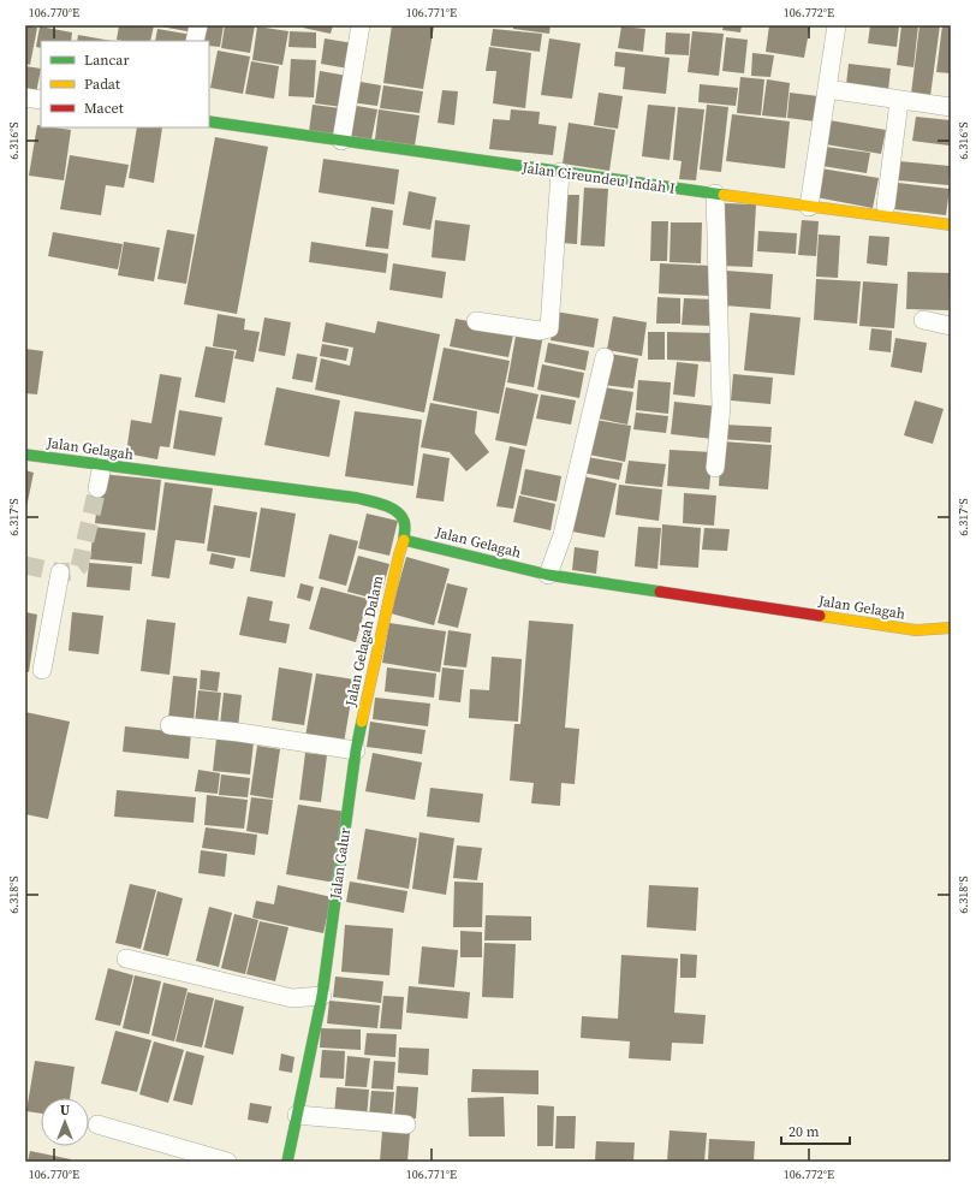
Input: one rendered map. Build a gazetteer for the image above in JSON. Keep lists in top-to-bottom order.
{
  "streets": {
    "street": [
      "Jalan Cireundeu Indah I",
      "Jalan Gelagah",
      "Jalan Gelagah Dalam",
      "Jalan Galur"
    ]
  },
  "crossings": [
    ["Jalan Gelagah", "Jalan Gelagah Dalam"],
    ["Jalan Gelagah Dalam", "Jalan Galur"]
  ],
  "legend": ["Lancar", "Padat", "Macet"],
  "scale_bar": "20 m",
  "north": "top",
  "coordinates": [
    "106.770°E",
    "106.771°E",
    "106.772°E",
    "6.316°S",
    "6.317°S",
    "6.318°S"
  ]
}
